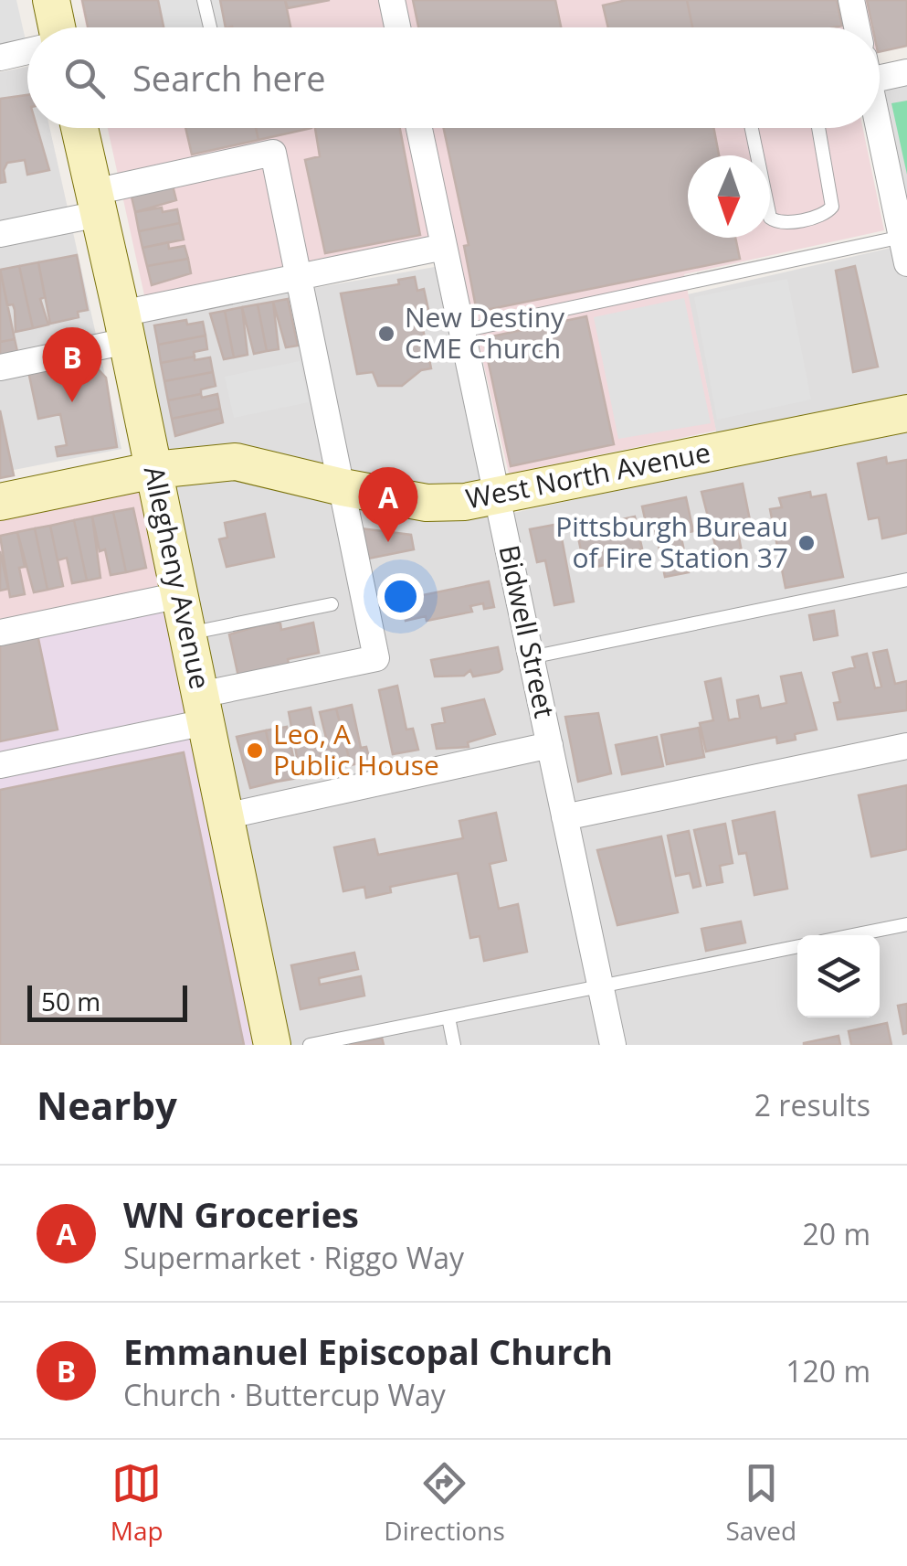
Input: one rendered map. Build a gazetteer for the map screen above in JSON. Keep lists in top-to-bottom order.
{
  "streets": {
    "street": ["West North Avenue", "Allegheny Avenue", "Bidwell Street"]
  },
  "crossings": [
    ["West North Avenue", "Allegheny Avenue"],
    ["West North Avenue", "Bidwell Street"]
  ],
  "places": ["New Destiny CME Church", "Pittsburgh Bureau of Fire Station 37", "Leo, A Public House"],
  "scale_bar": "50 m",
  "north": "bottom",
  "page": {
    "search": "Search here",
    "pins": ["B", "A"],
    "scale": "50 m",
    "heading": ["Nearby", "2 results"],
    "list": [
      {
        "mark": "A",
        "name": "WN Groceries",
        "note": "Supermarket · Riggo Way",
        "value": "20 m"
      },
      {
        "mark": "B",
        "name": "Emmanuel Episcopal Church",
        "note": "Church · Buttercup Way",
        "value": "120 m"
      }
    ],
    "nav": ["Map", "Directions", "Saved"]
  }
}
